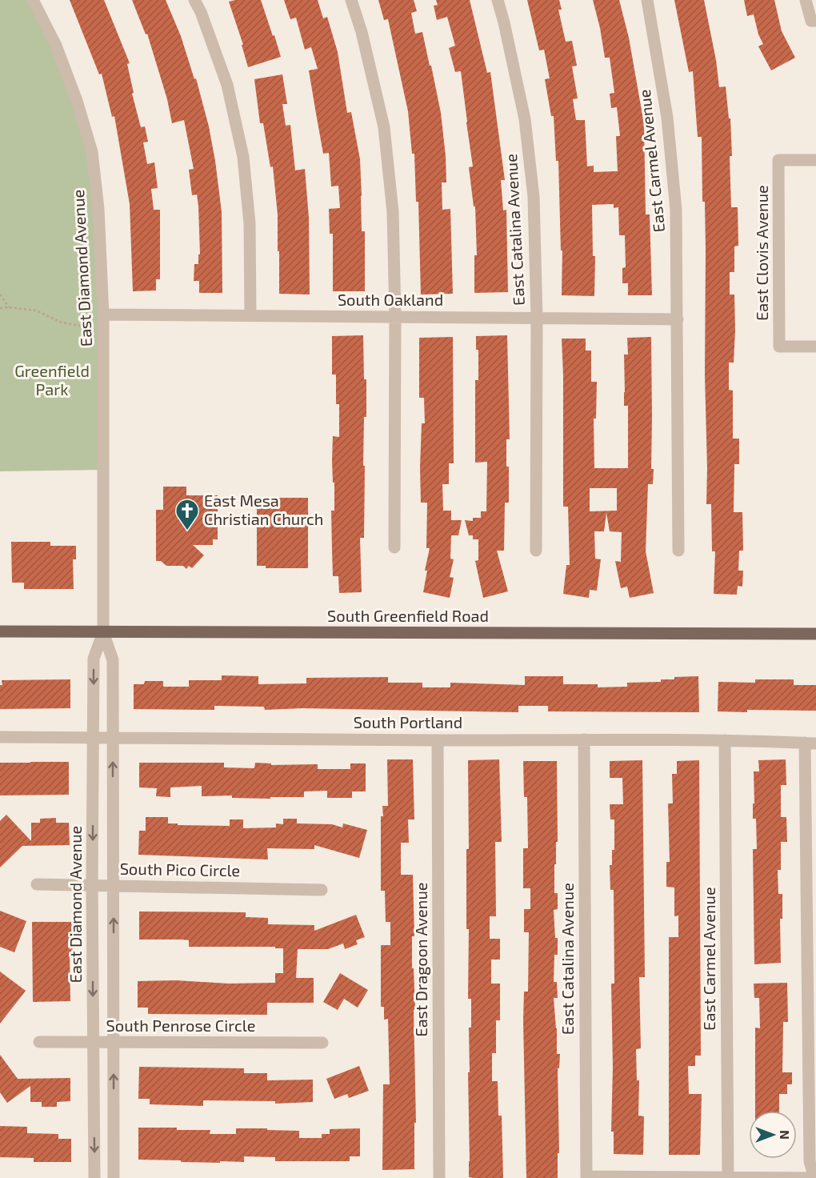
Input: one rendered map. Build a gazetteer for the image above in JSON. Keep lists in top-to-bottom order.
{
  "streets": {
    "main road": ["South Greenfield Road"],
    "street": [
      "East Carmel Avenue",
      "East Catalina Avenue",
      "East Clovis Avenue",
      "East Diamond Avenue",
      "South Oakland",
      "South Portland",
      "South Pico Circle",
      "East Dragoon Avenue",
      "South Penrose Circle"
    ]
  },
  "crossings": [
    ["East Carmel Avenue", "South Oakland"],
    ["East Carmel Avenue", "South Portland"],
    ["East Catalina Avenue", "South Oakland"],
    ["East Catalina Avenue", "South Portland"],
    ["East Diamond Avenue", "South Oakland"],
    ["East Diamond Avenue", "South Greenfield Road"],
    ["East Diamond Avenue", "South Portland"],
    ["East Diamond Avenue", "South Pico Circle"],
    ["East Diamond Avenue", "South Penrose Circle"],
    ["South Portland", "East Dragoon Avenue"]
  ],
  "parks": ["Greenfield Park"],
  "places": {
    "church": ["East Mesa Christian Church"]
  },
  "north": "right"
}
